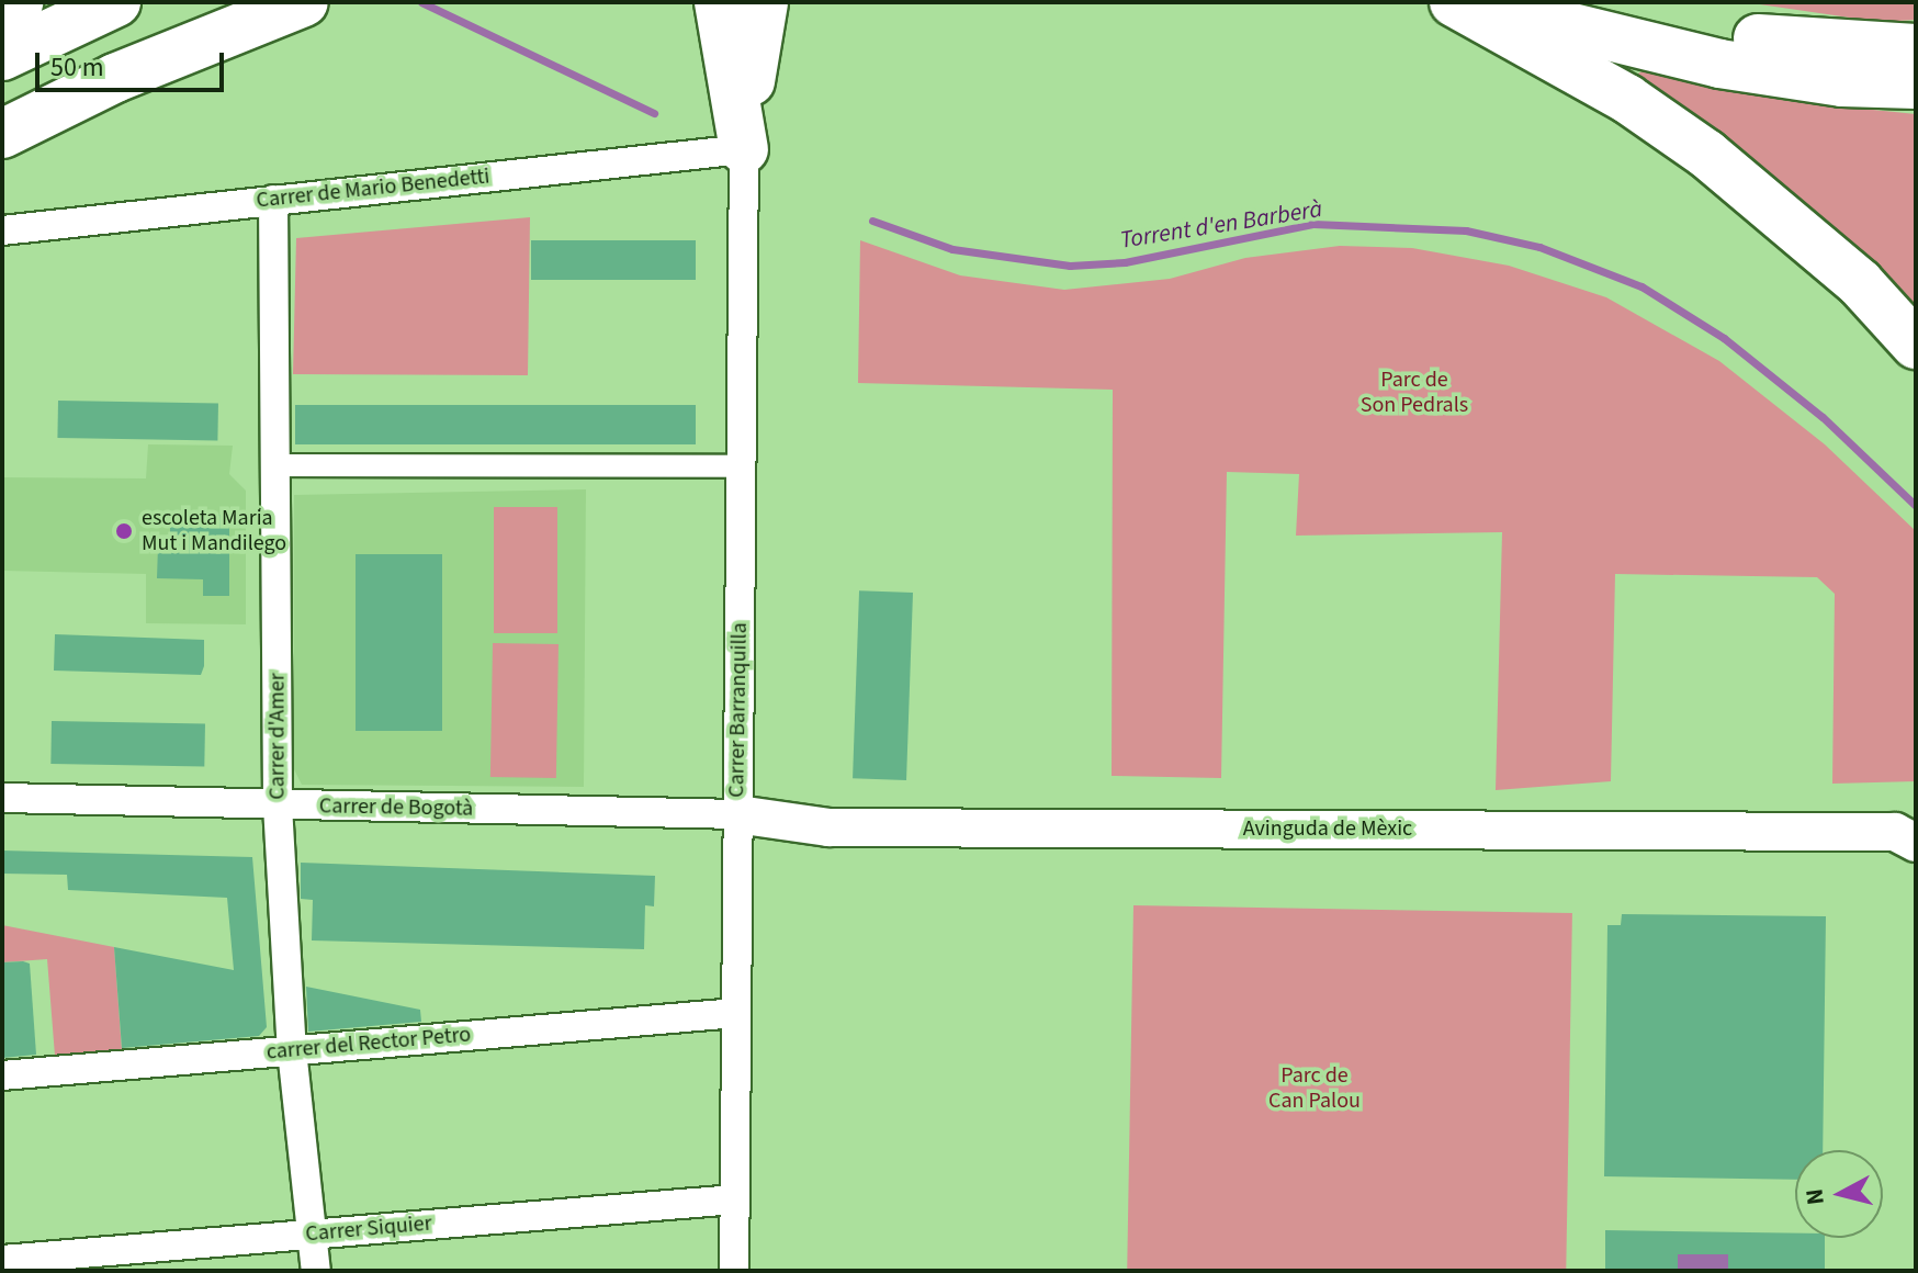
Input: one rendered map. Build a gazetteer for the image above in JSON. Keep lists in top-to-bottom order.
{
  "streets": {
    "street": [
      "Carrer de Mario Benedetti",
      "Carrer Barranquilla",
      "Carrer d'Amer",
      "Carrer de Bogotà",
      "Avinguda de Mèxic",
      "carrer del Rector Petro",
      "Carrer Siquier"
    ]
  },
  "crossings": [
    ["Carrer de Mario Benedetti", "Carrer Barranquilla"],
    ["Carrer de Mario Benedetti", "Carrer d'Amer"],
    ["Carrer Barranquilla", "Carrer de Bogotà"],
    ["Carrer Barranquilla", "Avinguda de Mèxic"],
    ["Carrer Barranquilla", "carrer del Rector Petro"],
    ["Carrer Barranquilla", "Carrer Siquier"],
    ["Carrer d'Amer", "Carrer de Bogotà"],
    ["Carrer d'Amer", "carrer del Rector Petro"],
    ["Carrer d'Amer", "Carrer Siquier"],
    ["Carrer de Bogotà", "Avinguda de Mèxic"]
  ],
  "water": ["Torrent d'en Barberà"],
  "parks": ["Parc de Son Pedrals", "Parc de Can Palou"],
  "places": ["escoleta Maria Mut i Mandilego"],
  "scale_bar": "50 m",
  "north": "left"
}
